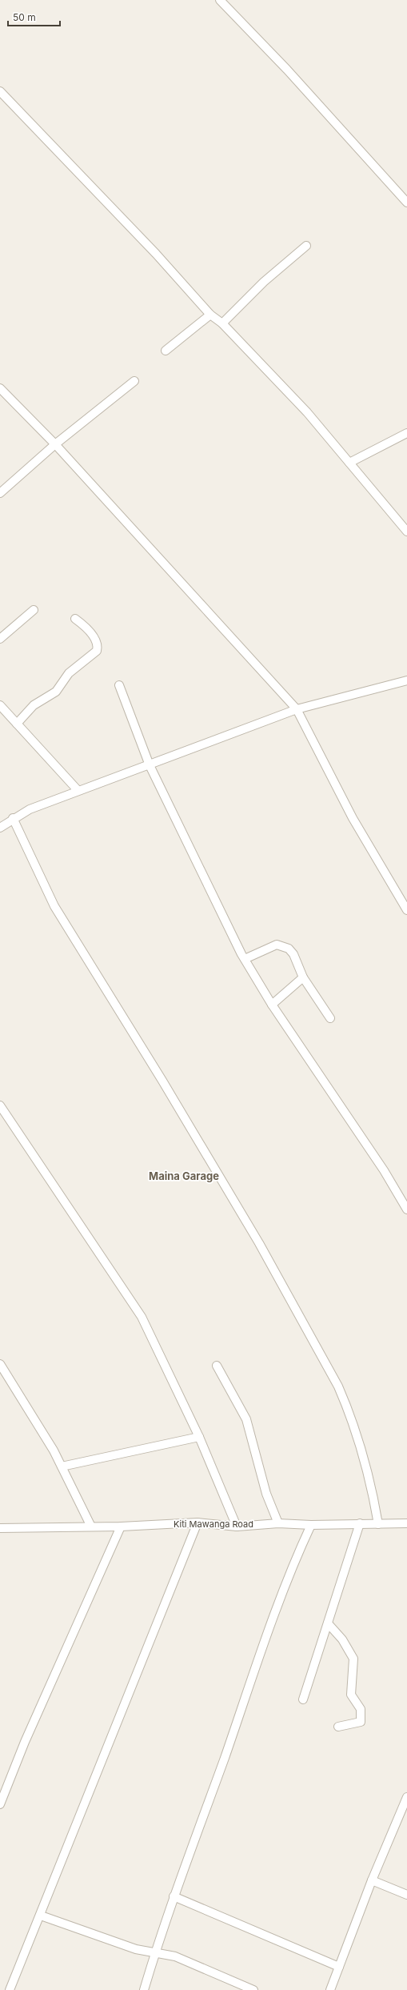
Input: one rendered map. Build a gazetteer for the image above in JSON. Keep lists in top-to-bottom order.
{
  "streets": {
    "street": ["Kiti Mawanga Road"]
  },
  "districts": ["Maina Garage"],
  "scale_bar": "50 m"
}
